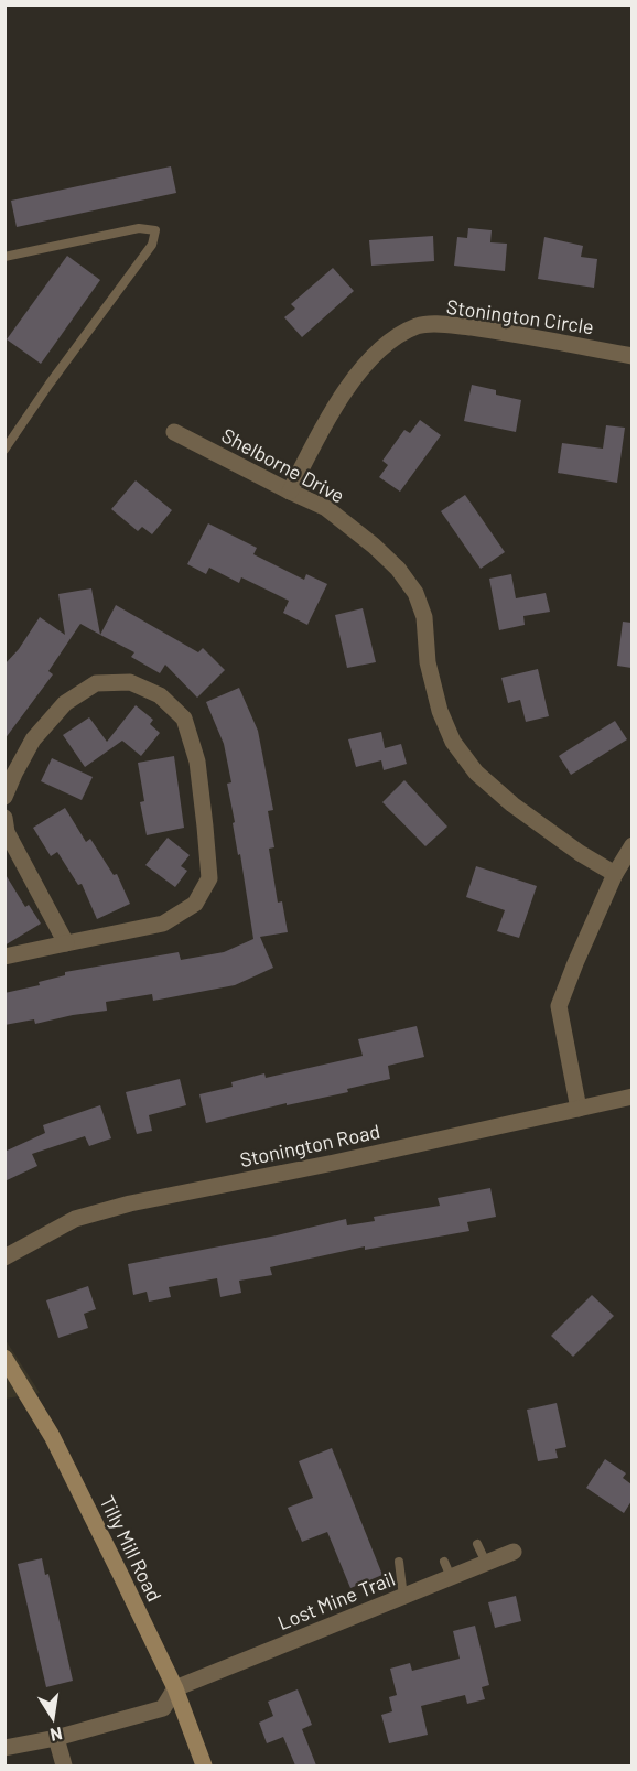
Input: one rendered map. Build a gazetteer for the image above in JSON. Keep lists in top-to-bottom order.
{
  "streets": {
    "street": [
      "Stonington Circle",
      "Shelborne Drive",
      "Stonington Road",
      "Tilly Mill Road",
      "Lost Mine Trail"
    ]
  },
  "crossings": [
    ["Stonington Circle", "Shelborne Drive"],
    ["Tilly Mill Road", "Lost Mine Trail"]
  ],
  "north": "bottom"
}
